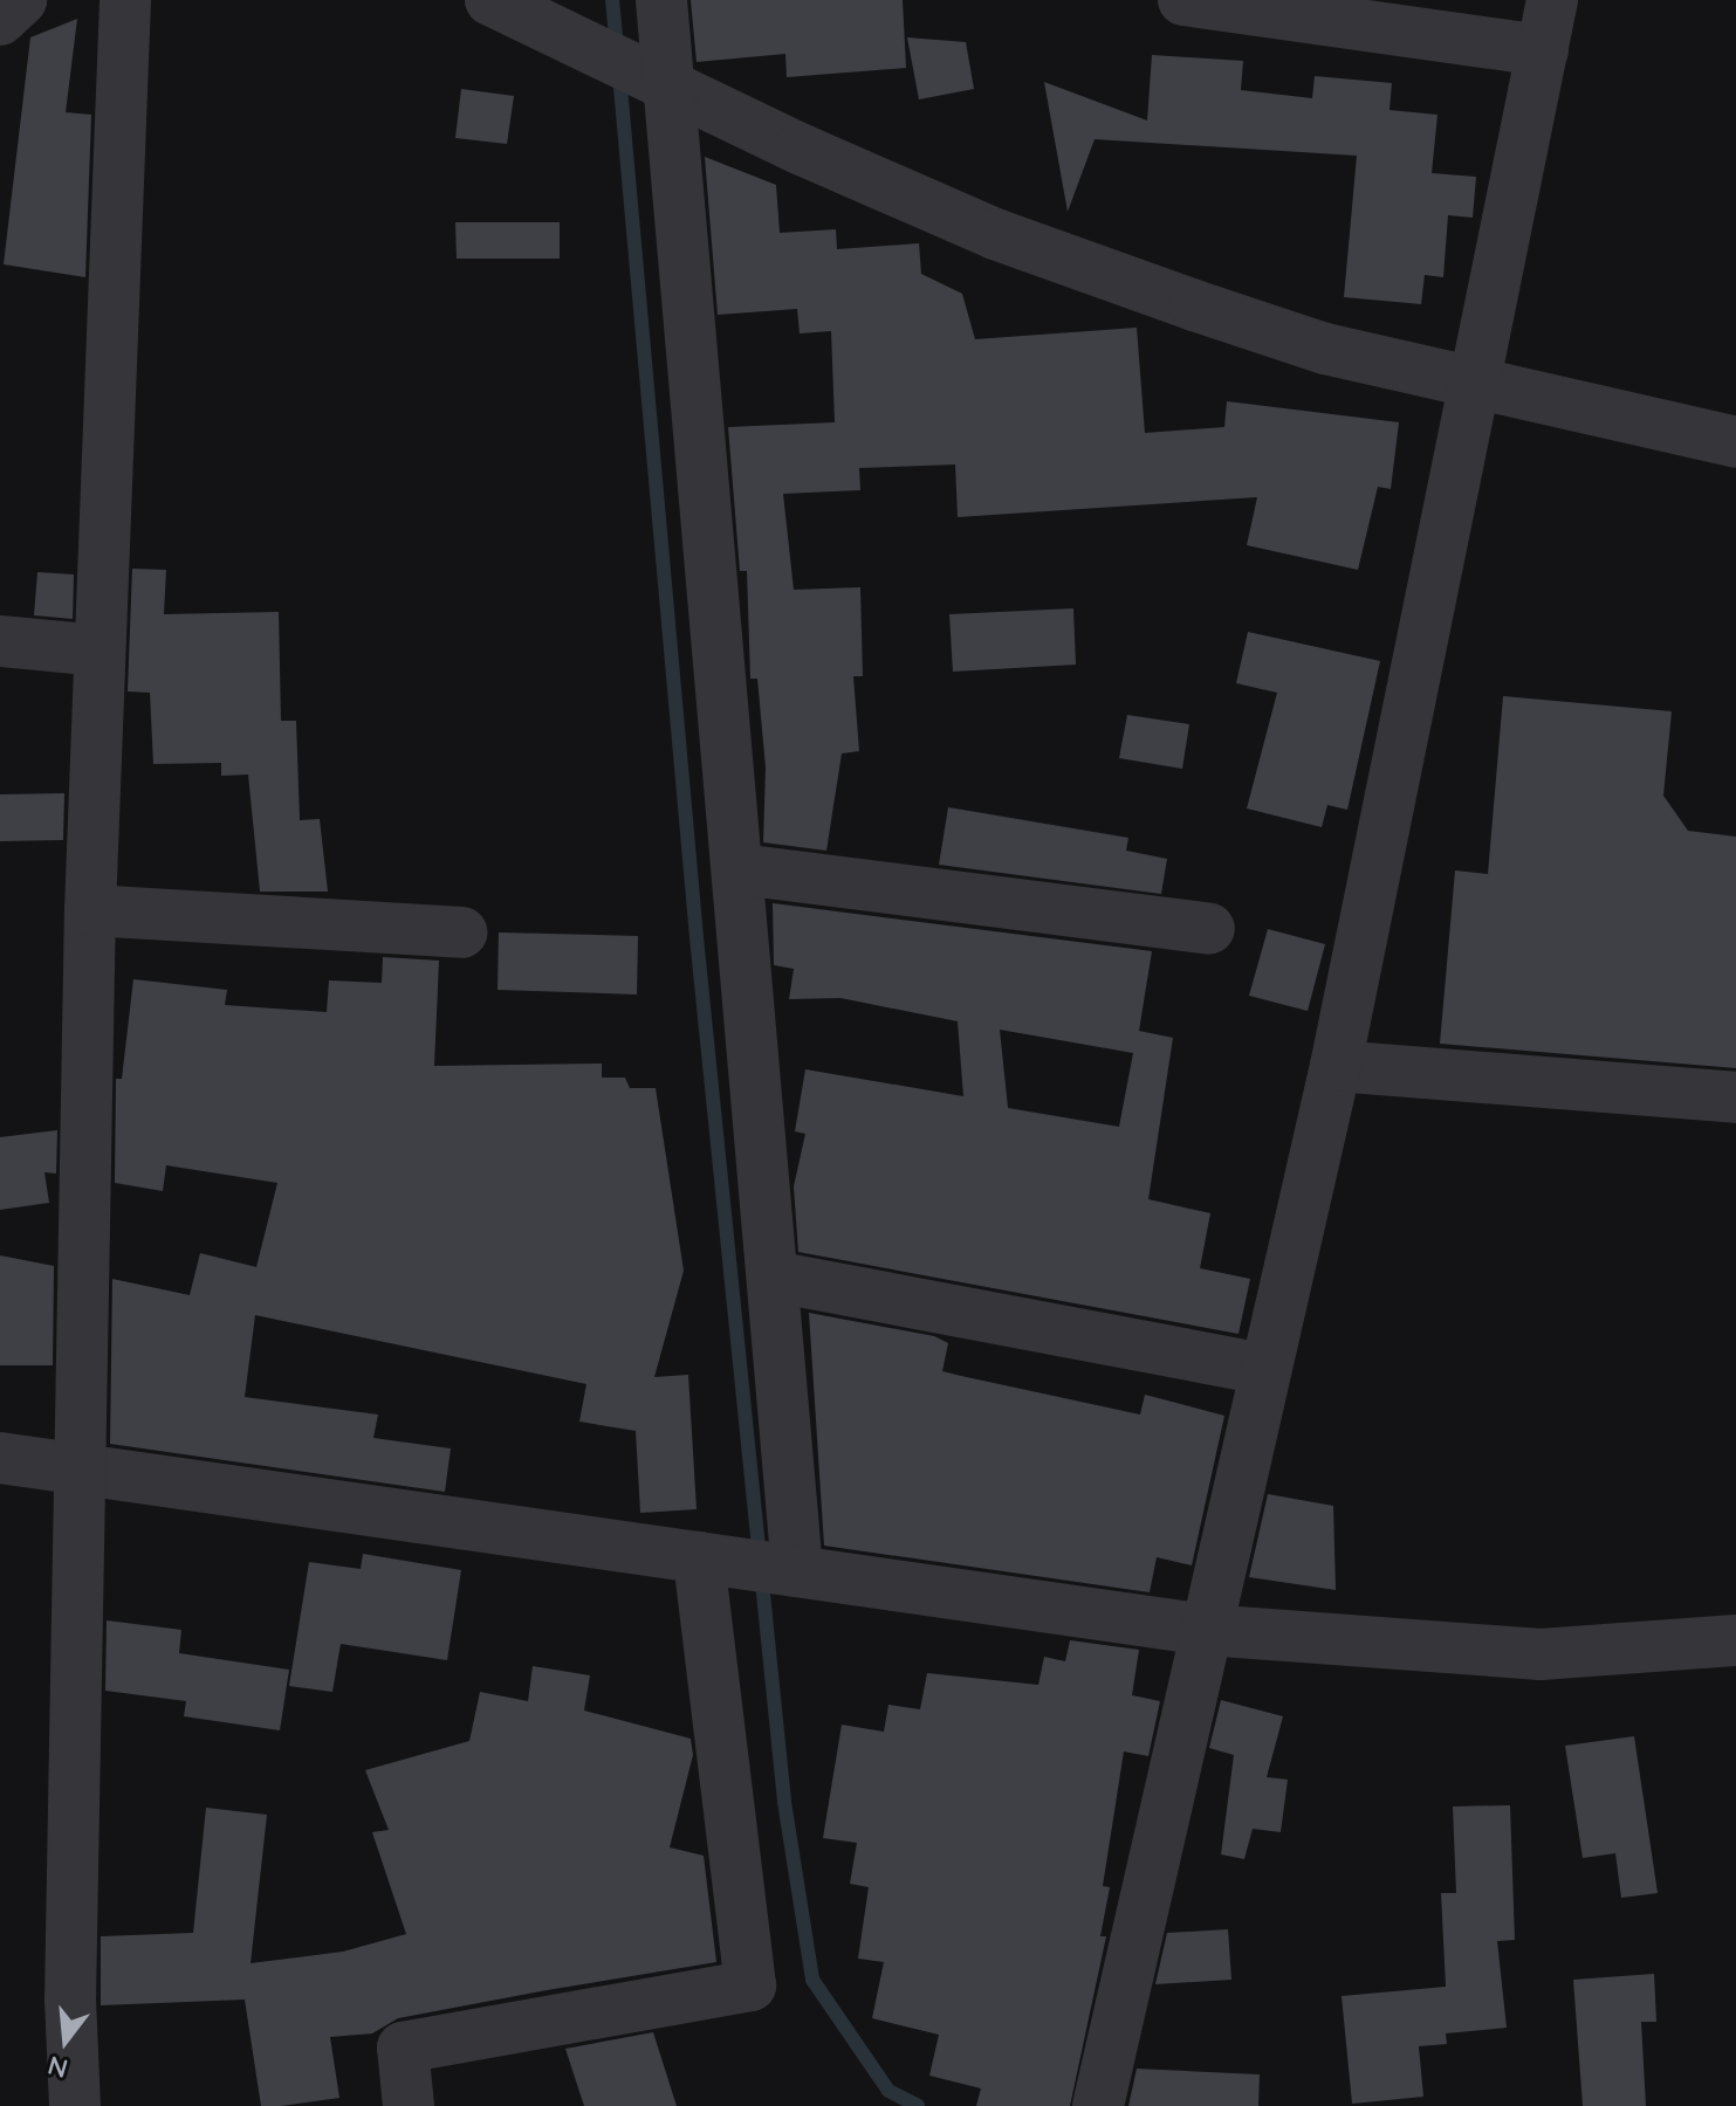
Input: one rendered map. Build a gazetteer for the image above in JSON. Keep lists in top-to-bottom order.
{
  "north": "bottom"
}
